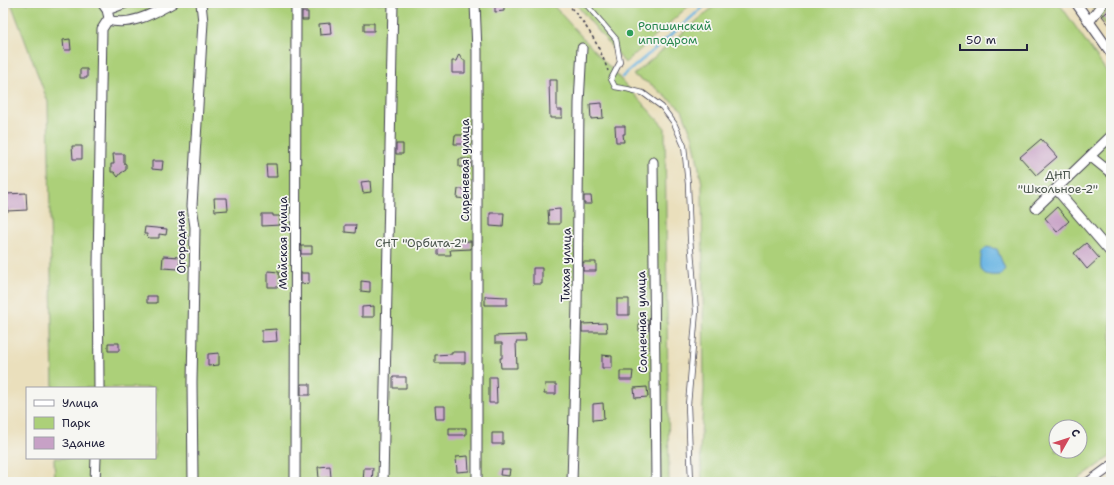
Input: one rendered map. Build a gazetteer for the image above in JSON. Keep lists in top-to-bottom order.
{
  "streets": {
    "street": [
      "Сиреневая улица",
      "Огородная",
      "Майская улица",
      "Тихая улица",
      "Солнечная улица"
    ]
  },
  "parks": ["ДНП \"Школьное-2\"", "СНТ \"Орбита-2\""],
  "places": ["Ропшинский ипподром"],
  "legend": ["Улица", "Парк", "Здание"],
  "scale_bar": "50 m",
  "north": "top right"
}
